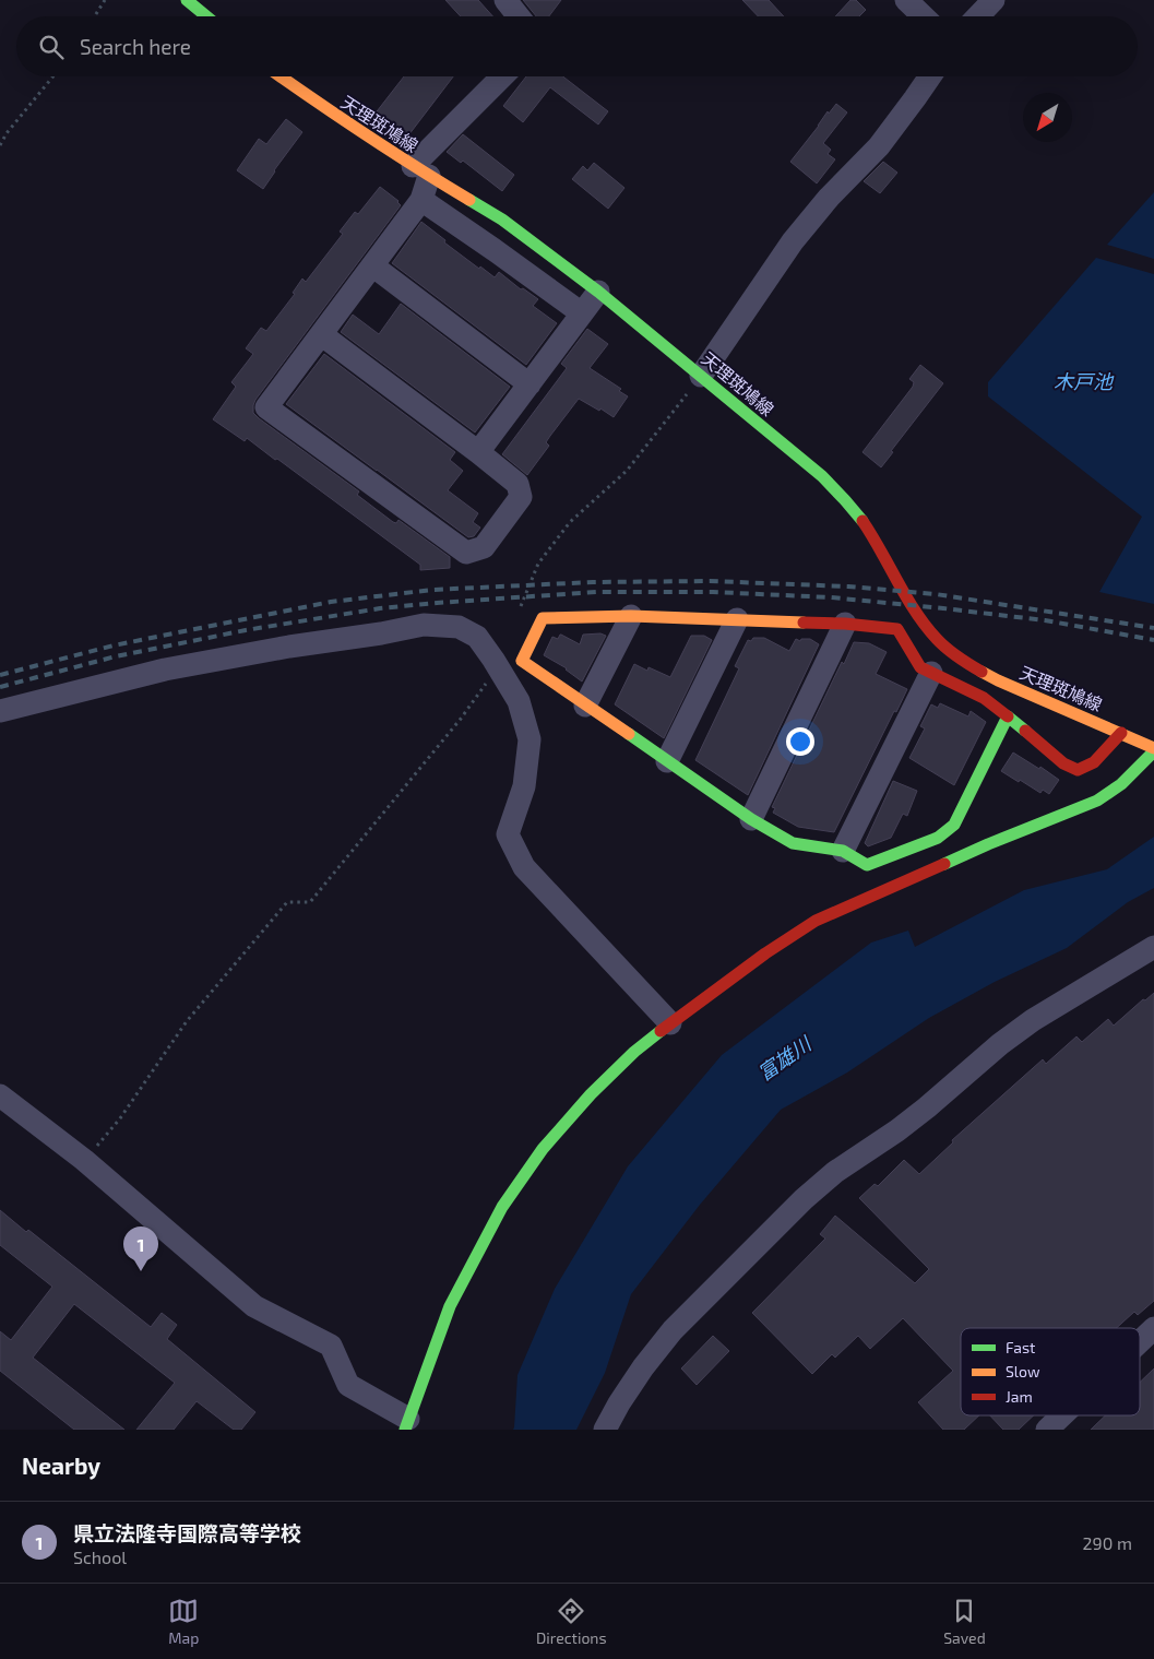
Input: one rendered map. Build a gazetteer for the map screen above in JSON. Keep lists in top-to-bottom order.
{
  "streets": {
    "street": ["天理斑鳩線"]
  },
  "water": ["木戸池", "富雄川"],
  "legend": ["Fast", "Slow", "Jam"],
  "north": "bottom left",
  "page": {
    "search": "Search here",
    "pins": "1",
    "heading": "Nearby",
    "list": [
      {
        "mark": "1",
        "name": "県立法隆寺国際高等学校",
        "note": "School",
        "value": "290 m"
      }
    ],
    "nav": ["Map", "Directions", "Saved"]
  }
}
